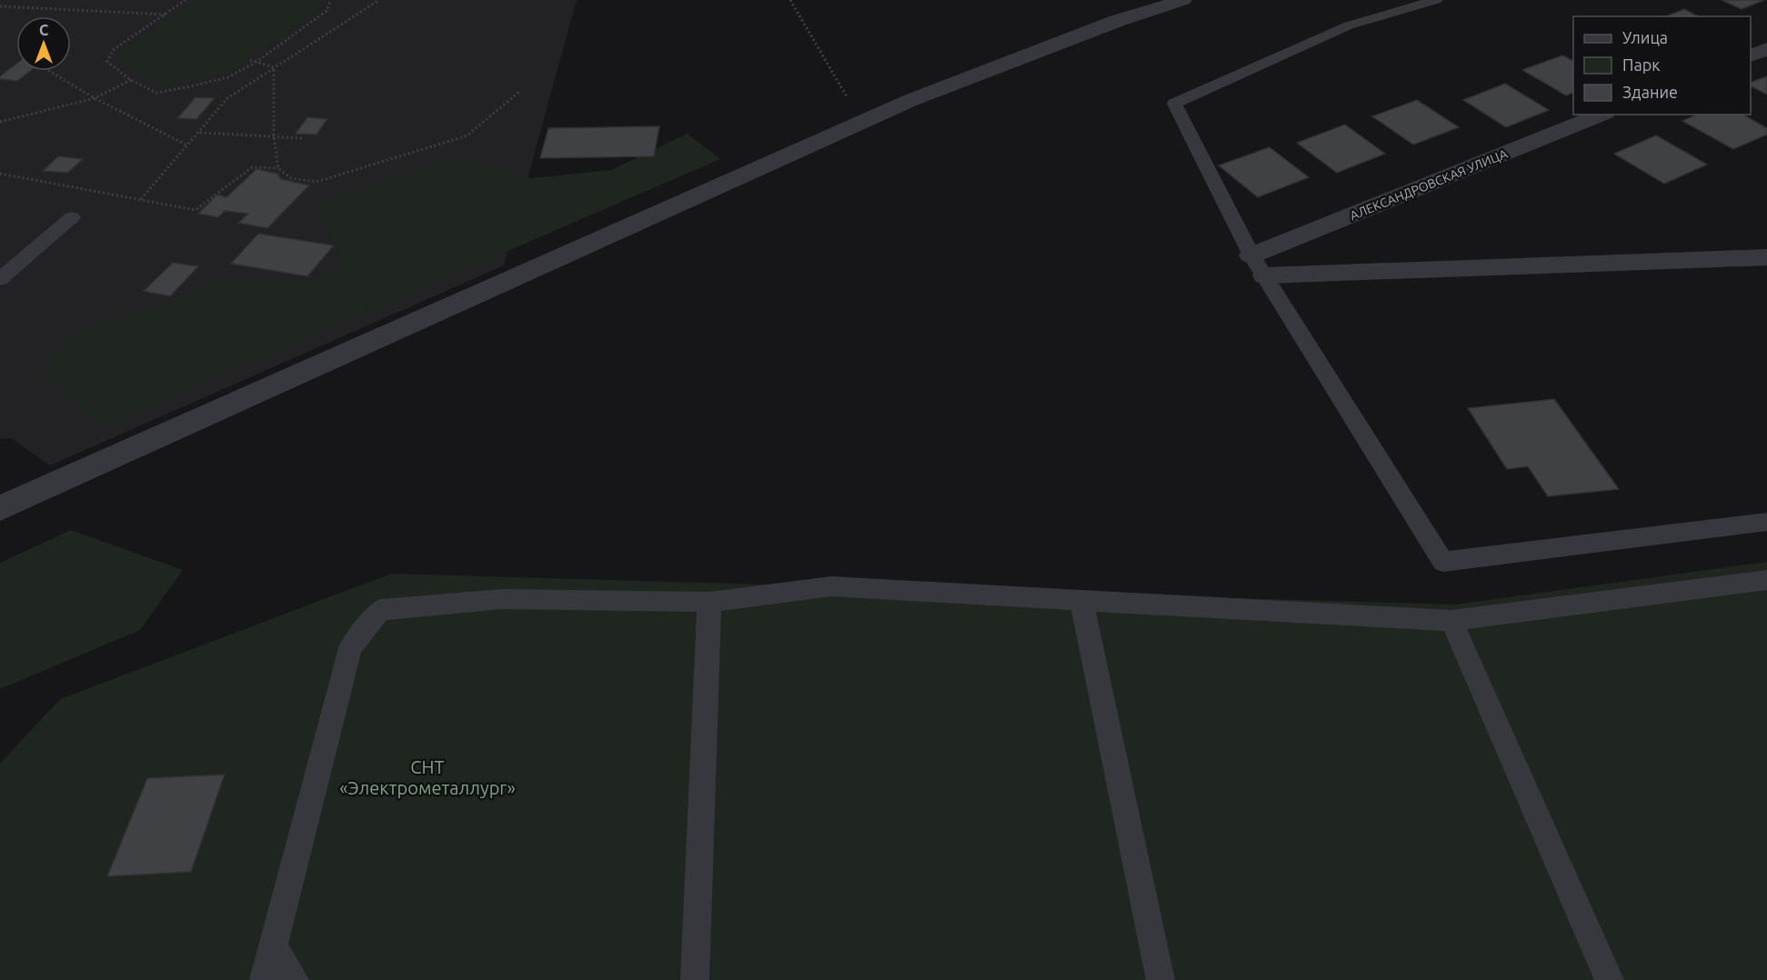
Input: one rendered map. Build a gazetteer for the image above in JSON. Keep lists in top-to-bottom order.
{
  "streets": {
    "street": ["АЛЕКСАНДРОВСКАЯ УЛИЦА"]
  },
  "parks": ["СНТ «Электрометаллург»"],
  "legend": ["Улица", "Парк", "Здание"],
  "north": "top"
}
